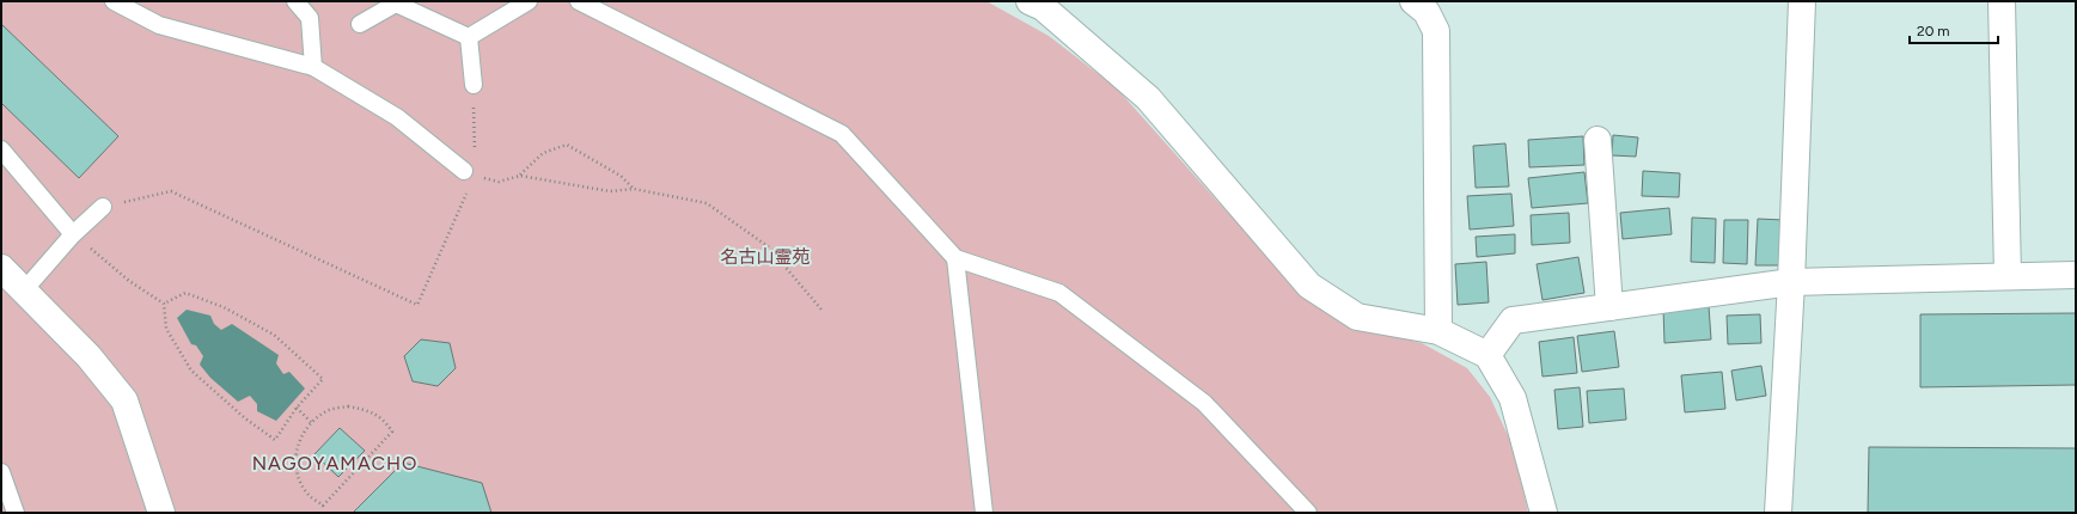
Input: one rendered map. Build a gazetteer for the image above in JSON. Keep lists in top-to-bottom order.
{
  "districts": ["NAGOYAMACHO"],
  "parks": ["名古山霊苑"],
  "scale_bar": "20 m"
}
